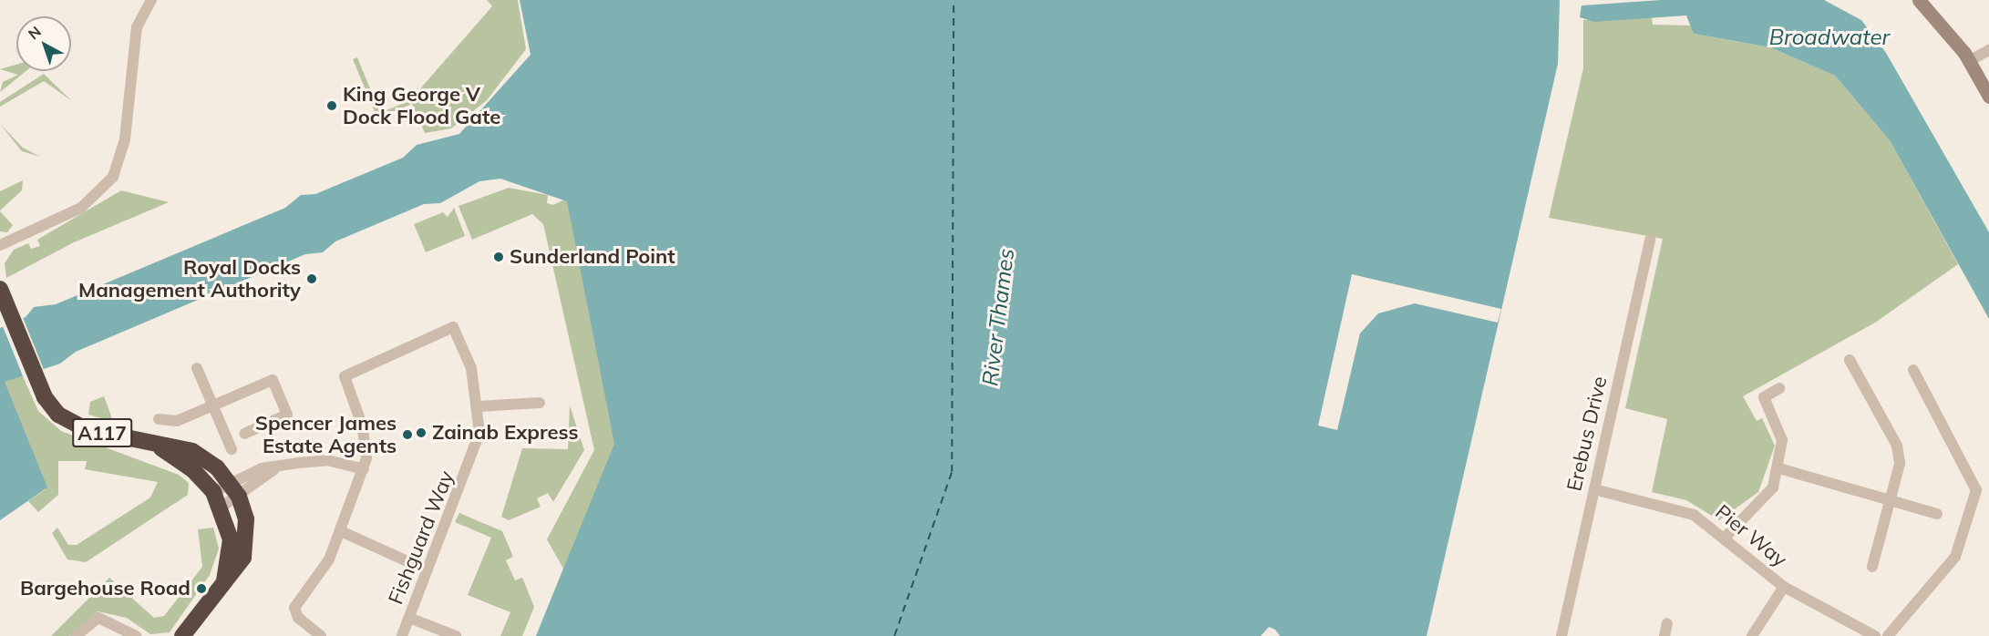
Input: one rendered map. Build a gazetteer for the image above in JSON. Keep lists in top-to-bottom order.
{
  "streets": {
    "highway": ["A117"],
    "street": ["Erebus Drive", "Pier Way", "Fishguard Way"]
  },
  "crossings": [
    ["Erebus Drive", "Pier Way"]
  ],
  "water": ["Broadwater", "River Thames"],
  "places": [
    "King George V Dock Flood Gate",
    "Sunderland Point",
    "Royal Docks Management Authority",
    "Zainab Express",
    "Spencer James Estate Agents",
    "Bargehouse Road"
  ],
  "north": "top left"
}
